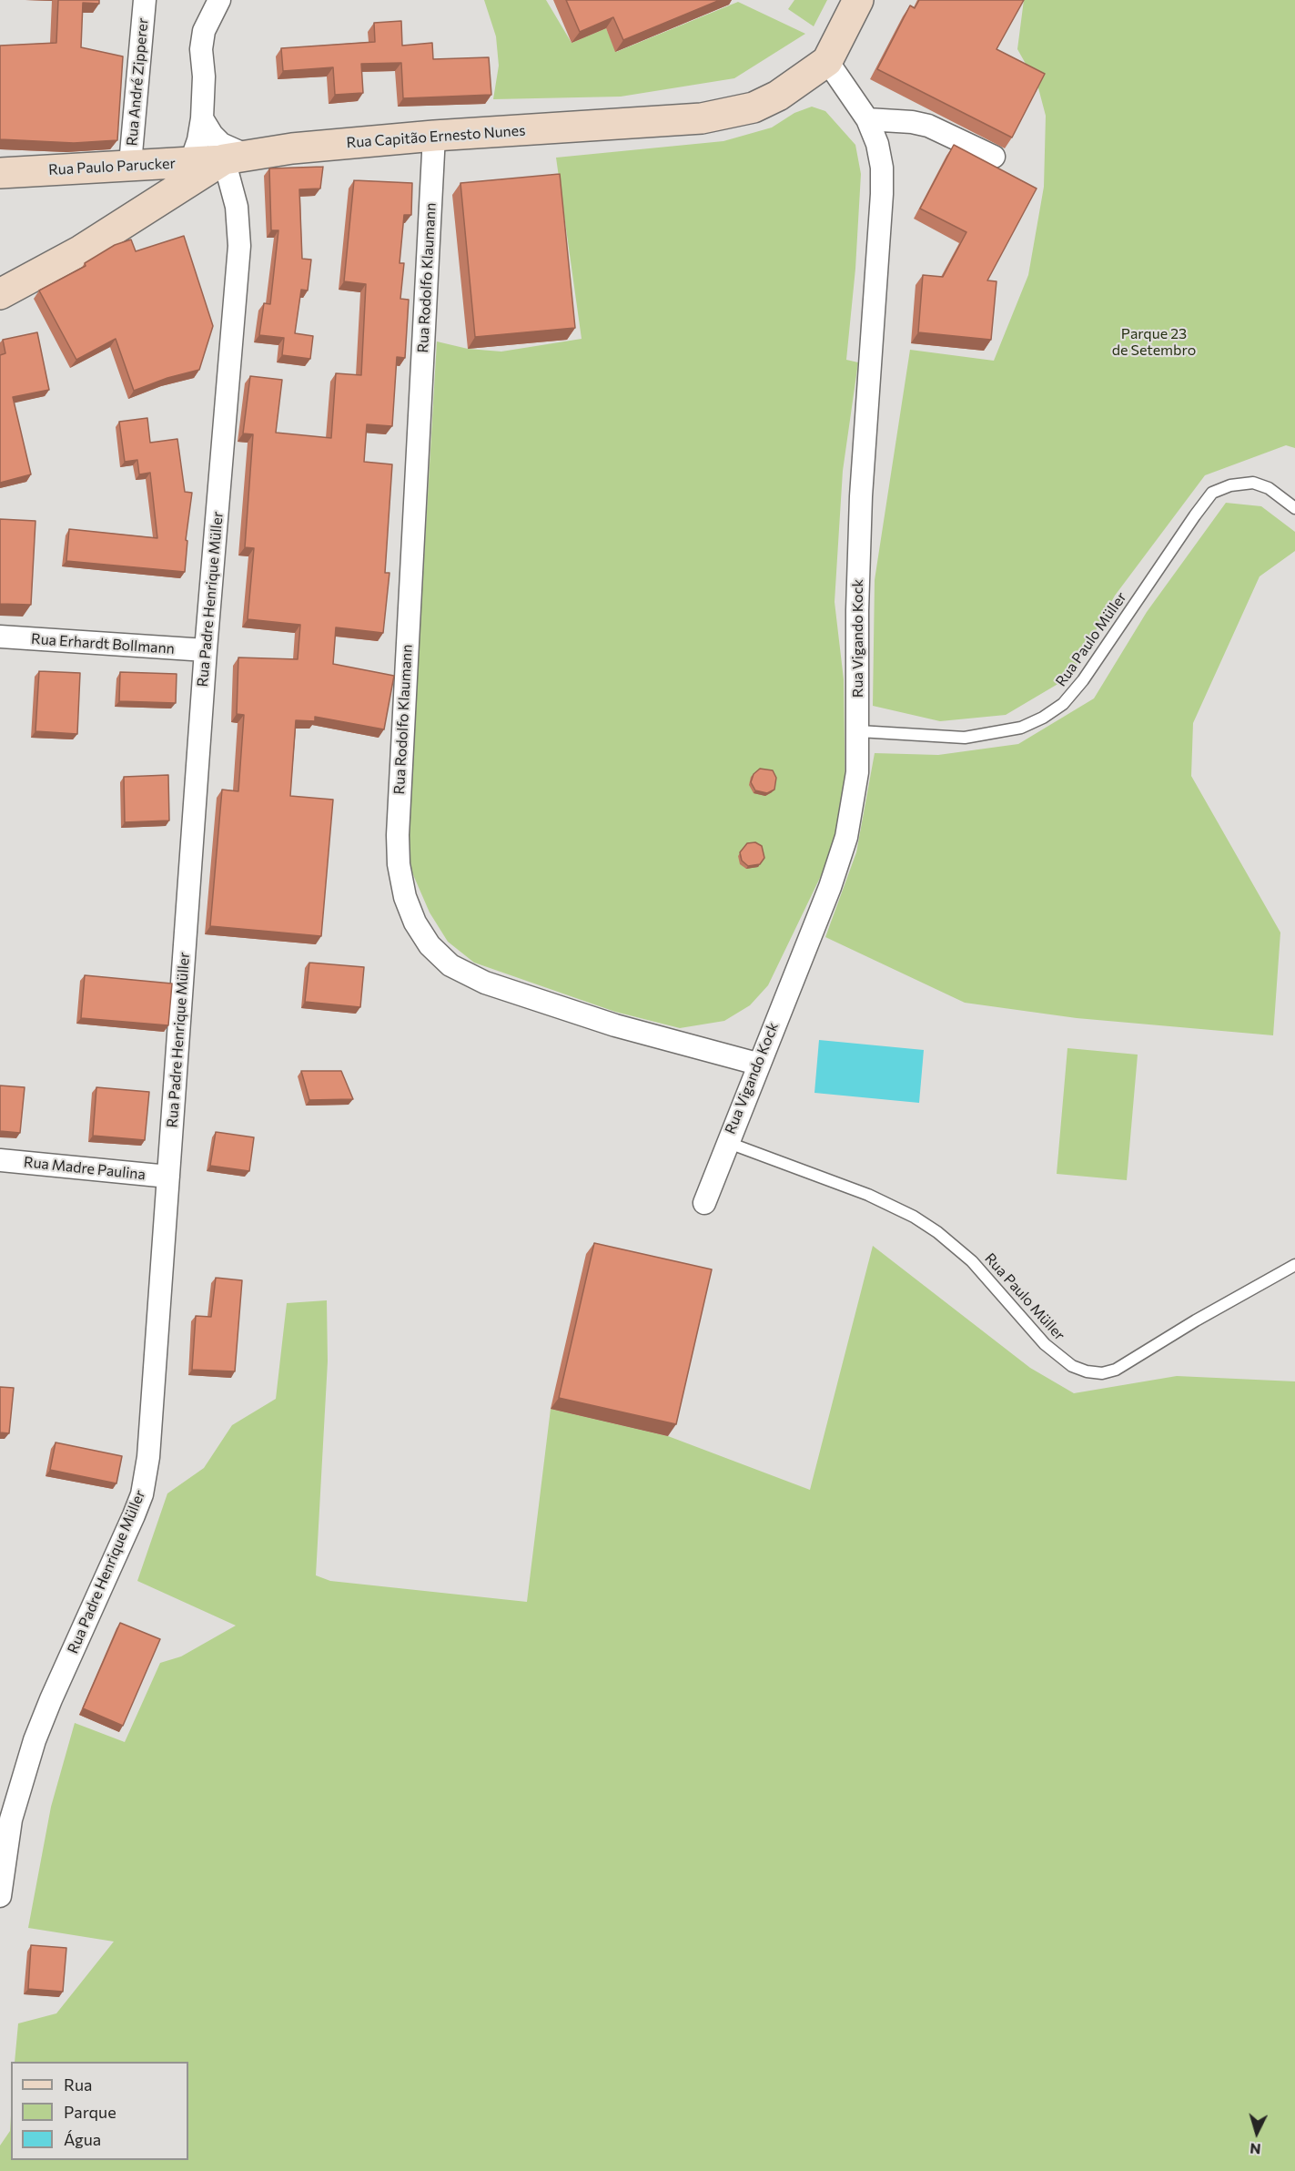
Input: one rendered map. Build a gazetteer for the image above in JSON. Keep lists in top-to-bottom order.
{
  "streets": {
    "main road": ["Rua Capitão Ernesto Nunes", "Rua Paulo Parucker"],
    "street": [
      "Rua André Zipperer",
      "Rua Rodolfo Klaumann",
      "Rua Padre Henrique Müller",
      "Rua Vigando Kock",
      "Rua Erhardt Bollmann",
      "Rua Madre Paulina"
    ],
    "lane": ["Rua Paulo Müller"]
  },
  "crossings": [
    ["Rua André Zipperer", "Rua Paulo Parucker"],
    ["Rua Capitão Ernesto Nunes", "Rua Paulo Parucker"],
    ["Rua Capitão Ernesto Nunes", "Rua Rodolfo Klaumann"],
    ["Rua Capitão Ernesto Nunes", "Rua Padre Henrique Müller"],
    ["Rua Capitão Ernesto Nunes", "Rua Vigando Kock"],
    ["Rua Rodolfo Klaumann", "Rua Vigando Kock"],
    ["Rua Padre Henrique Müller", "Rua Erhardt Bollmann"],
    ["Rua Padre Henrique Müller", "Rua Madre Paulina"],
    ["Rua Vigando Kock", "Rua Paulo Müller"]
  ],
  "parks": ["Parque 23 de Setembro"],
  "legend": ["Rua", "Parque", "Água"],
  "north": "bottom"
}
